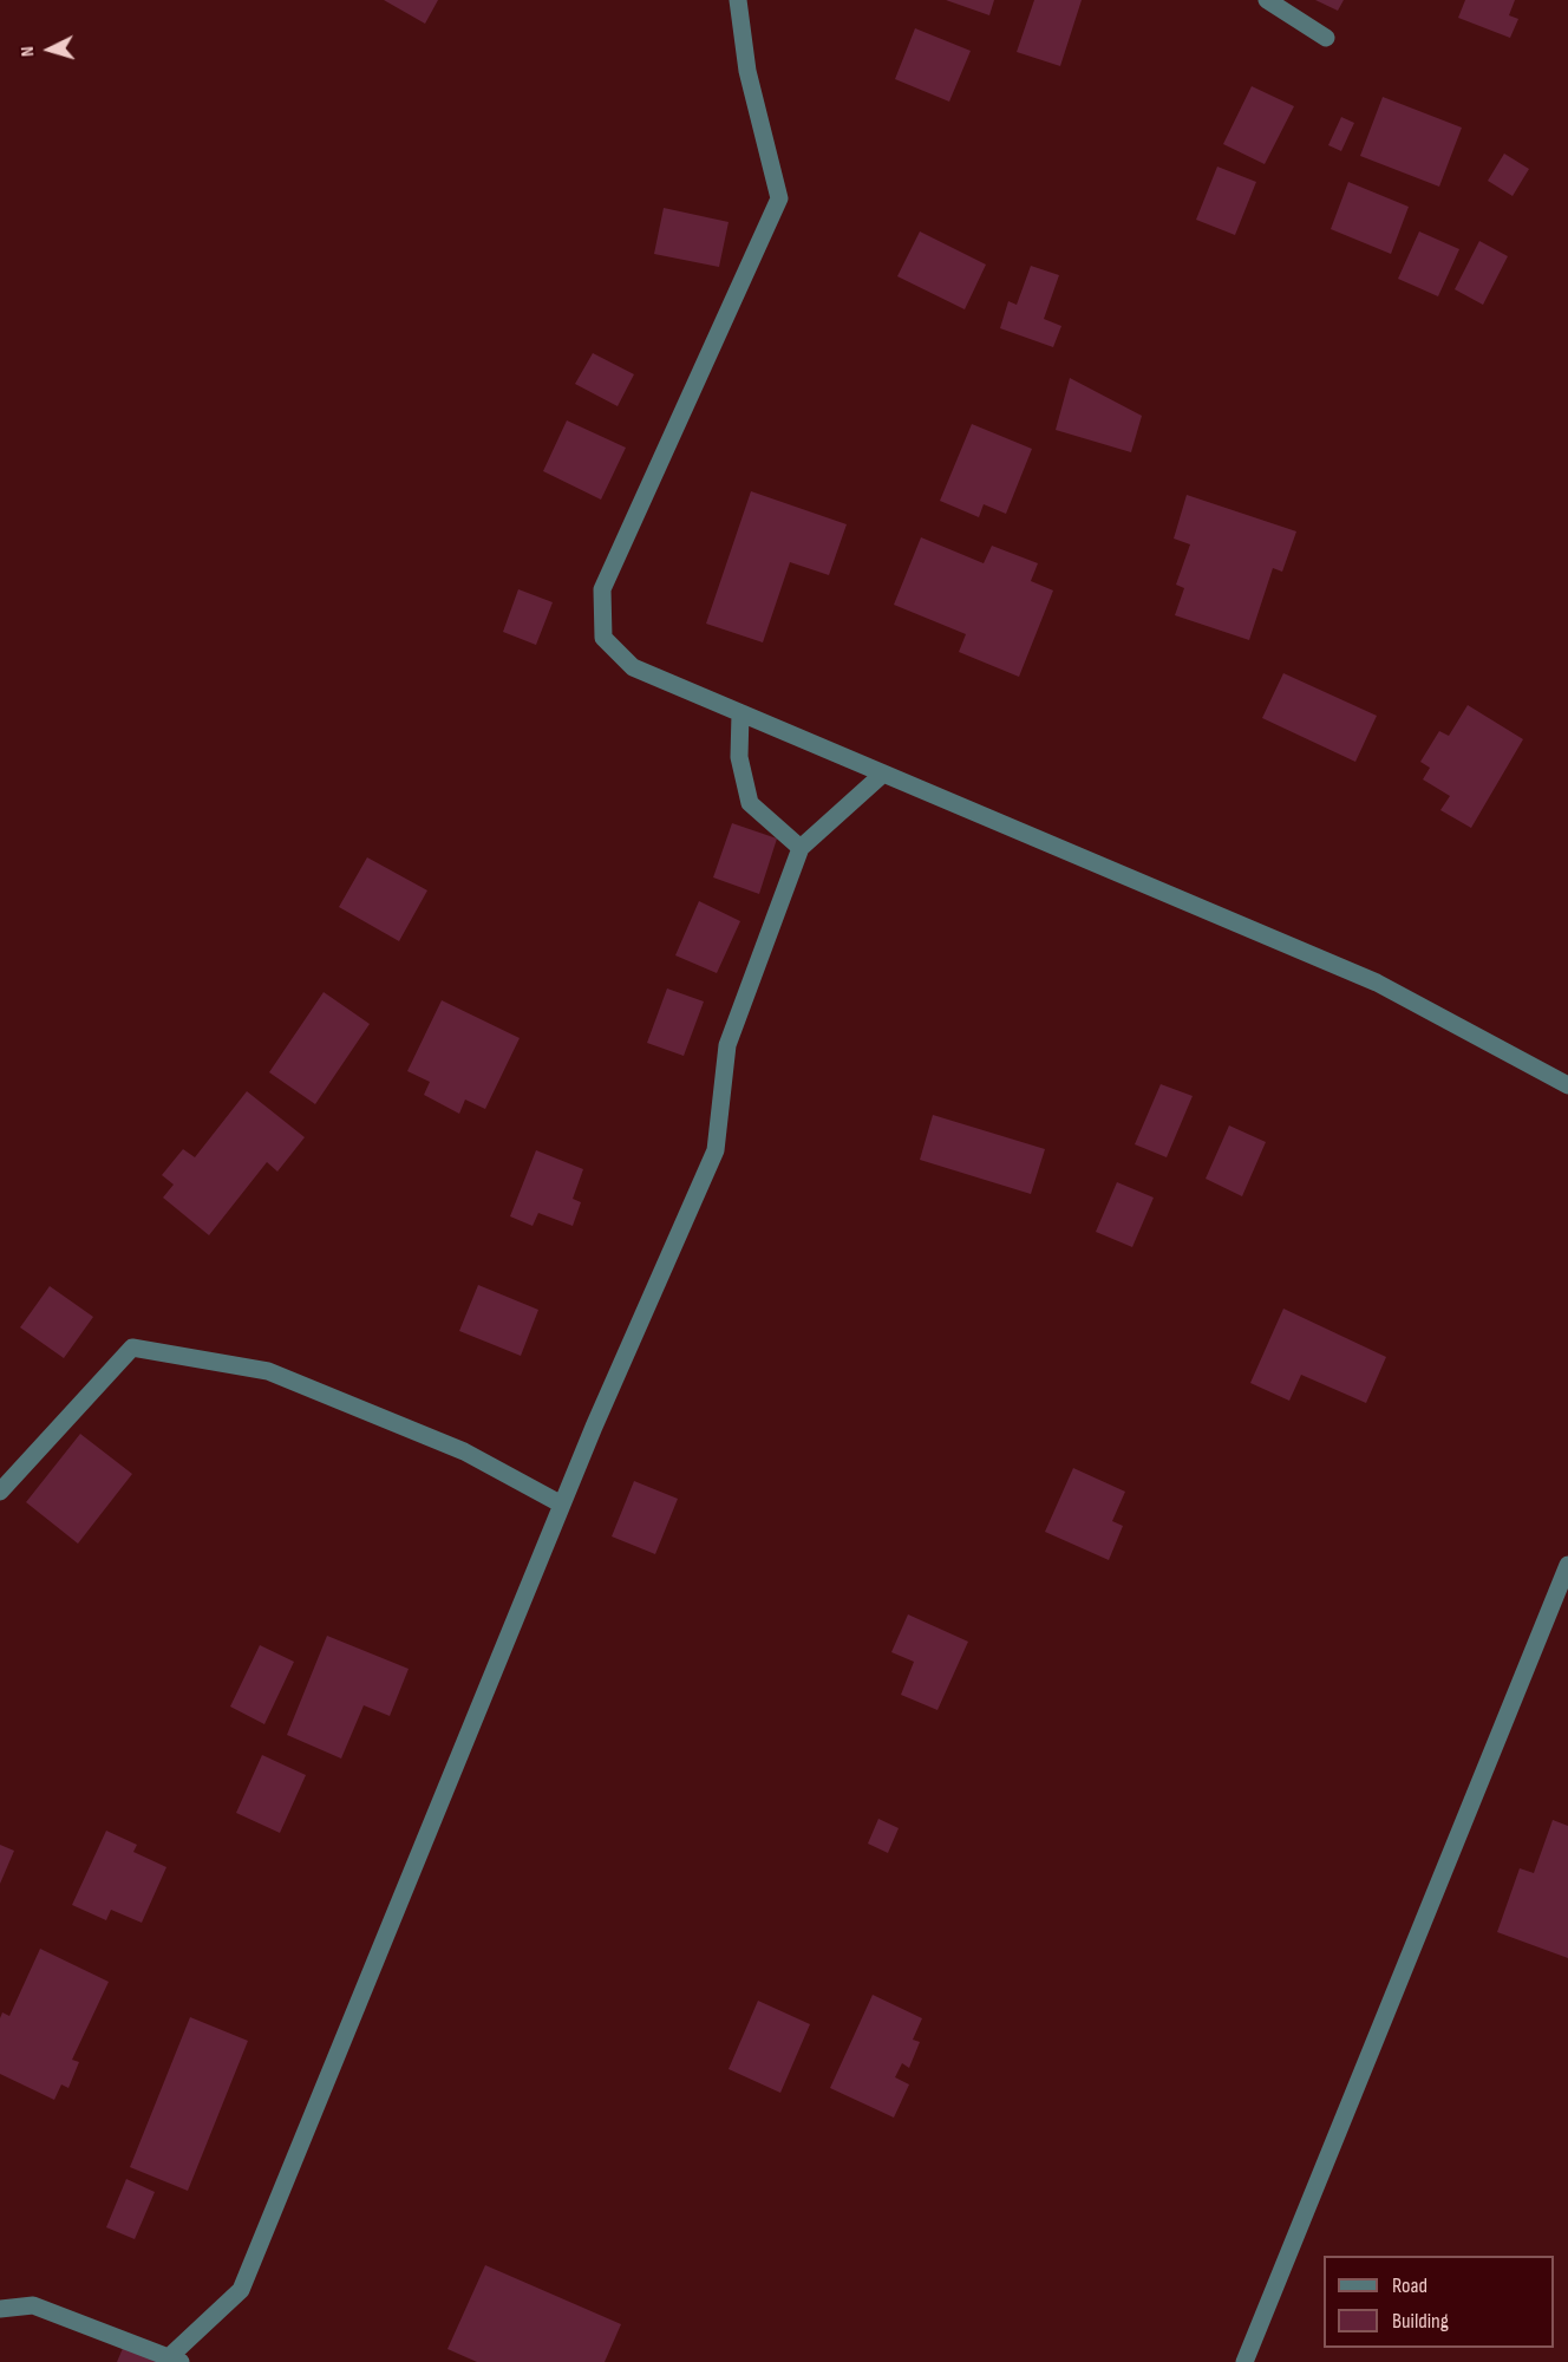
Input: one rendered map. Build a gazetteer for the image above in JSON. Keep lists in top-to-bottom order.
{
  "legend": ["Road", "Building"],
  "north": "left"
}
